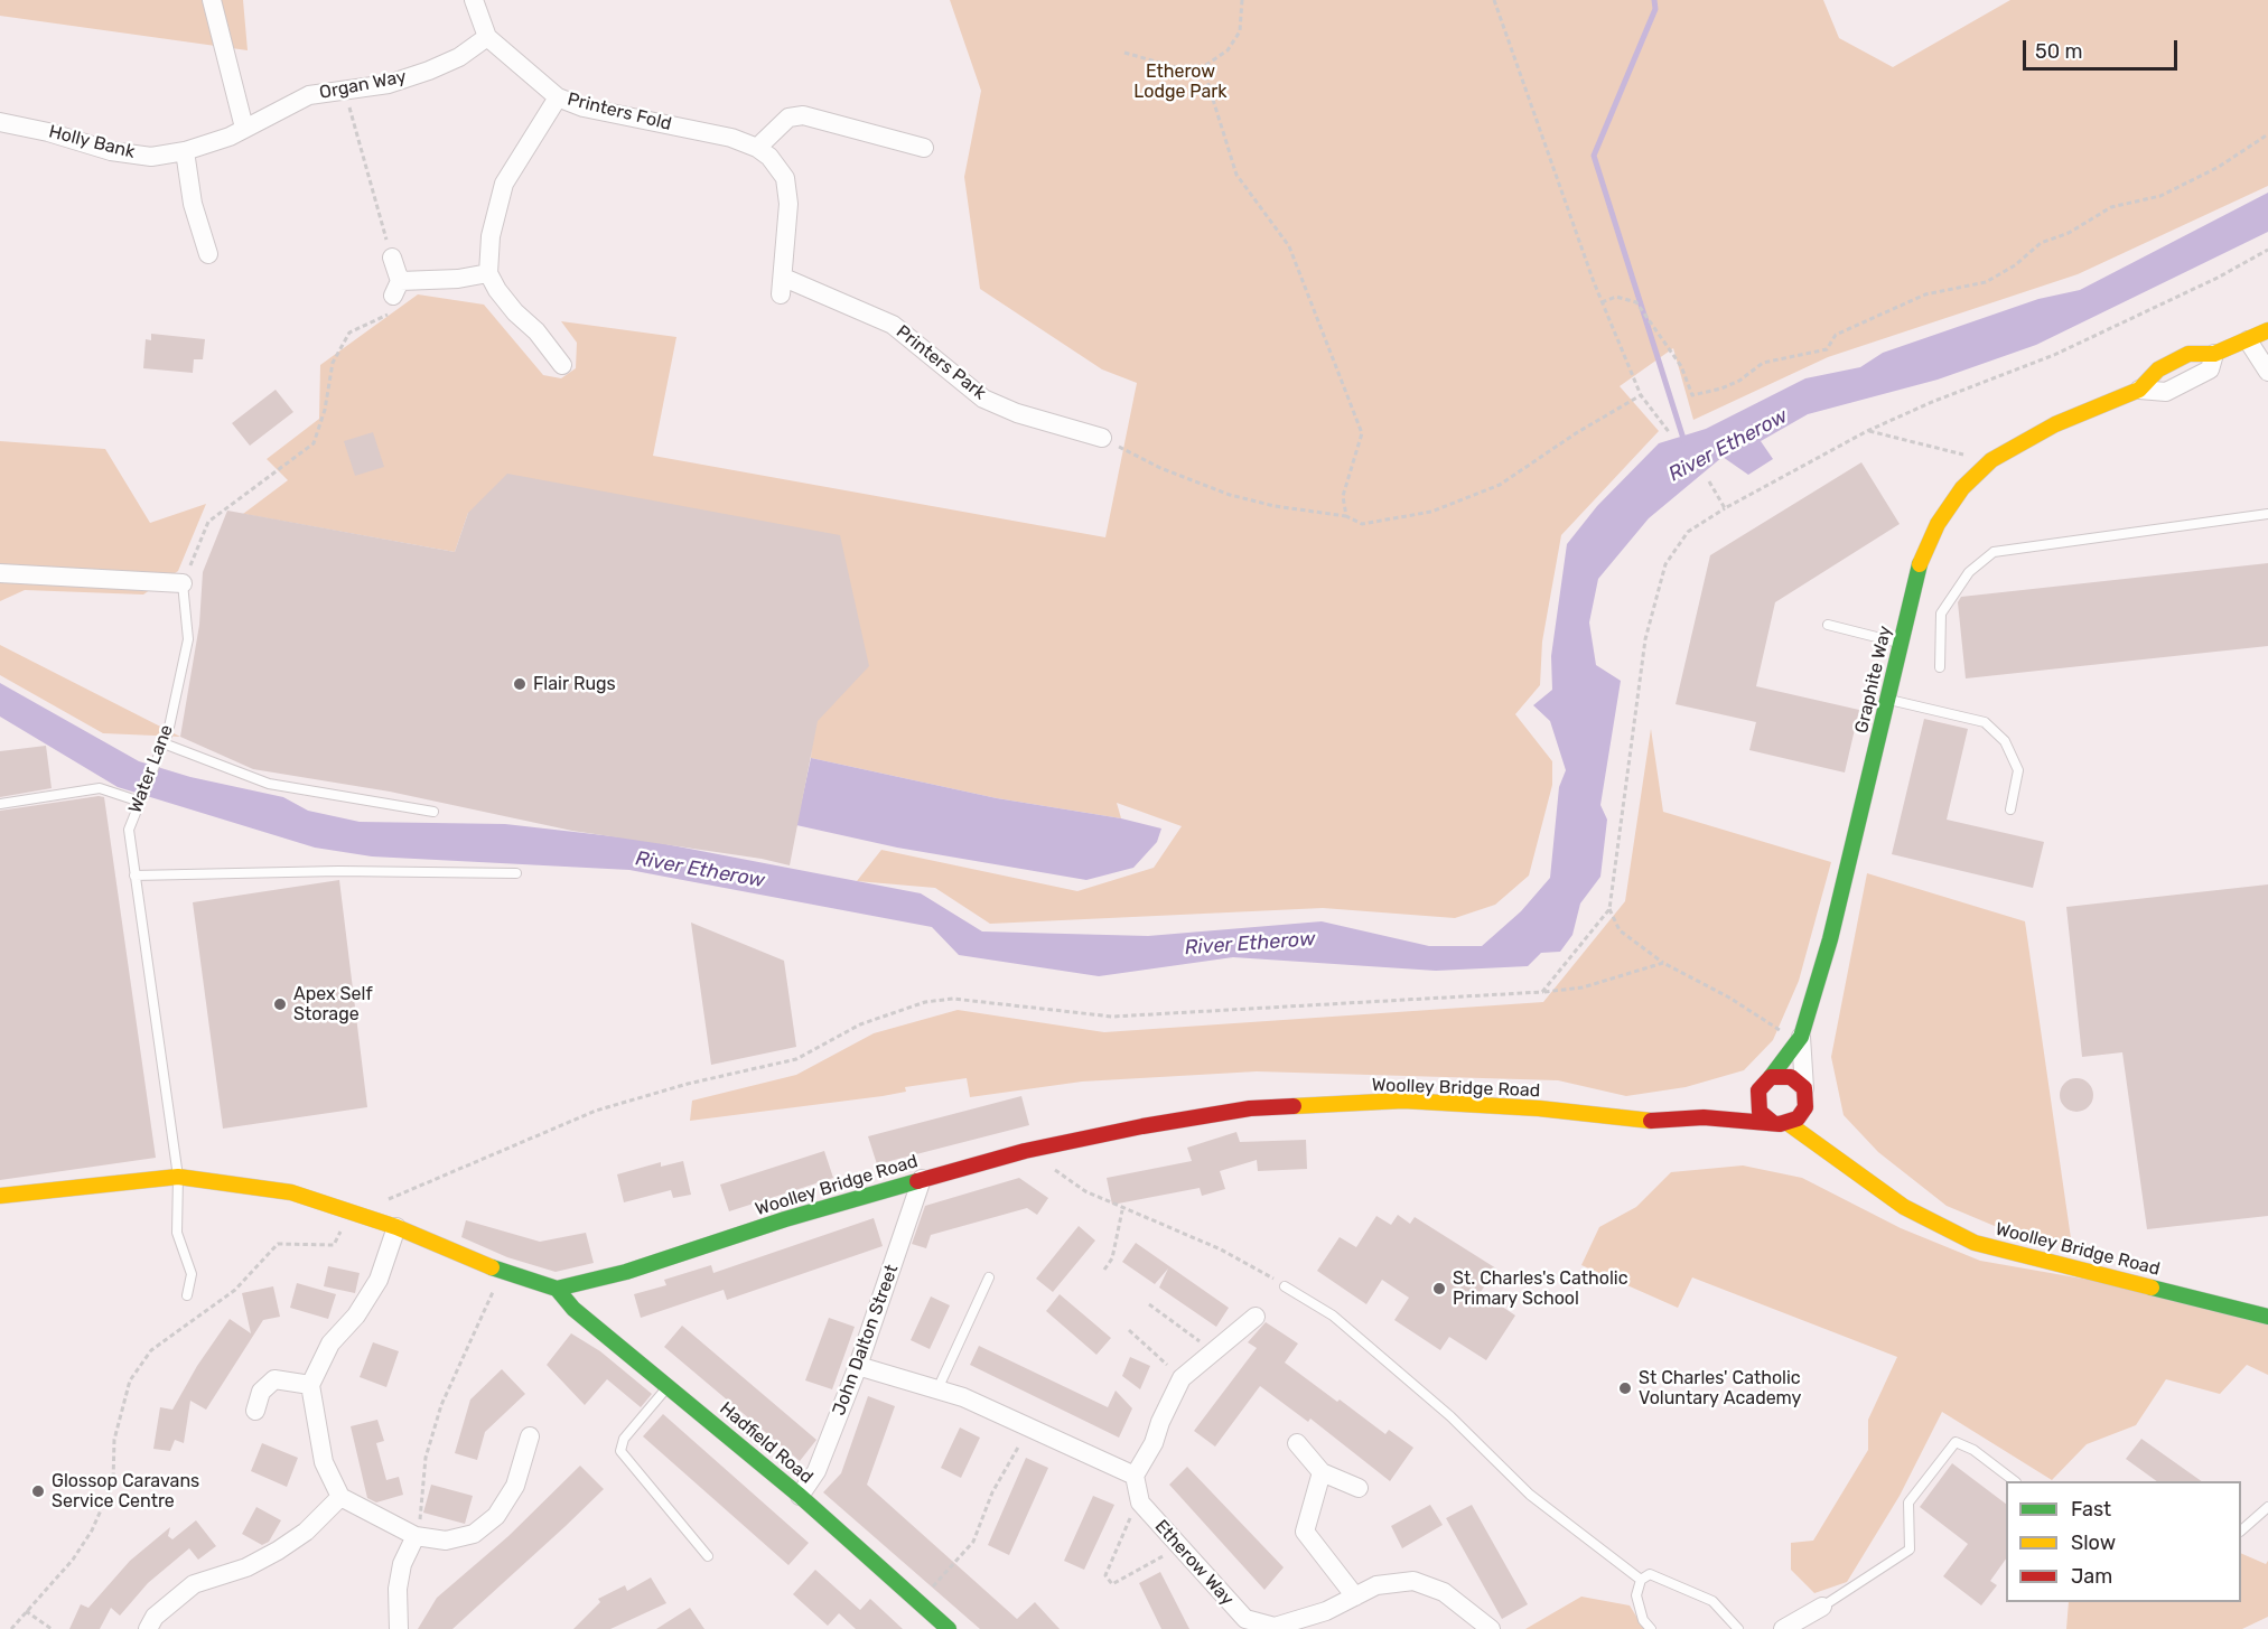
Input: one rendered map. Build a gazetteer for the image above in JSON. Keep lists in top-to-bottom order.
{
  "streets": {
    "street": [
      "Organ Way",
      "Printers Fold",
      "Holly Bank",
      "Printers Park",
      "Graphite Way",
      "Woolley Bridge Road",
      "John Dalton Street",
      "Hadfield Road",
      "Etherow Way"
    ],
    "lane": ["Water Lane"]
  },
  "crossings": [
    ["Organ Way", "Printers Fold"],
    ["Organ Way", "Holly Bank"],
    ["Printers Fold", "Printers Park"],
    ["Graphite Way", "Woolley Bridge Road"],
    ["Woolley Bridge Road", "John Dalton Street"],
    ["Woolley Bridge Road", "Hadfield Road"],
    ["John Dalton Street", "Hadfield Road"]
  ],
  "water": ["River Etherow"],
  "parks": ["Etherow Lodge Park"],
  "places": [
    "Flair Rugs",
    "Apex Self Storage",
    "St. Charles's Catholic Primary School",
    "St Charles' Catholic Voluntary Academy",
    "Glossop Caravans Service Centre"
  ],
  "legend": ["Fast", "Slow", "Jam"],
  "scale_bar": "50 m"
}
